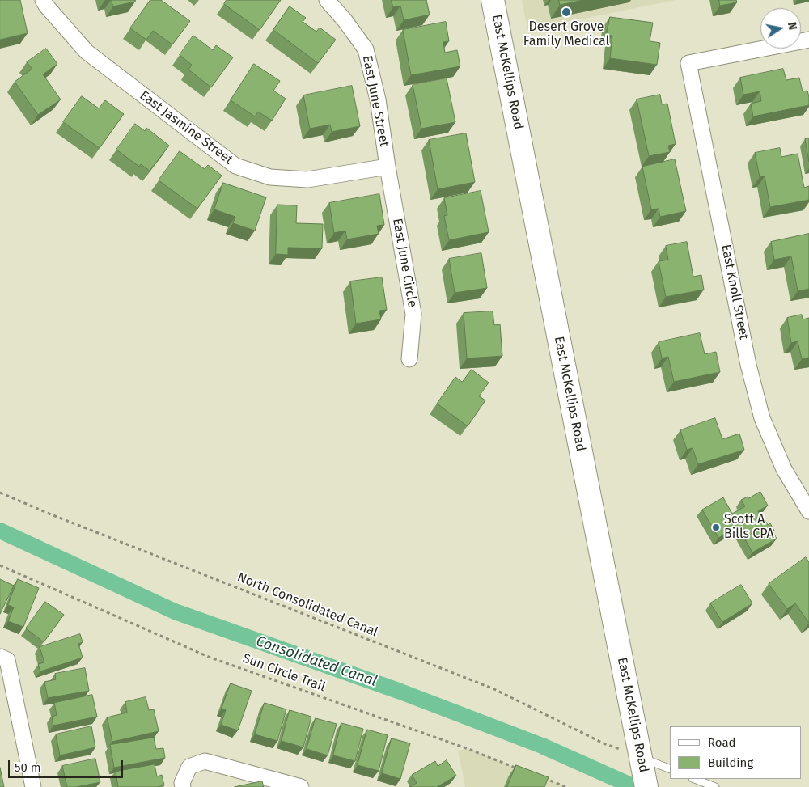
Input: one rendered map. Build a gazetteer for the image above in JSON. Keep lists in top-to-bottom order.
{
  "streets": {
    "main road": ["East McKellips Road"],
    "street": [
      "East June Street",
      "East Jasmine Street",
      "East June Circle",
      "East Knoll Street"
    ],
    "path": ["North Consolidated Canal", "Sun Circle Trail"]
  },
  "crossings": [
    ["East June Street", "East Jasmine Street"],
    ["East June Street", "East June Circle"],
    ["East Jasmine Street", "East June Circle"]
  ],
  "water": ["Consolidated Canal"],
  "places": ["Desert Grove Family Medical", "Scott A Bills CPA"],
  "legend": ["Road", "Building"],
  "scale_bar": "50 m",
  "north": "right"
}
